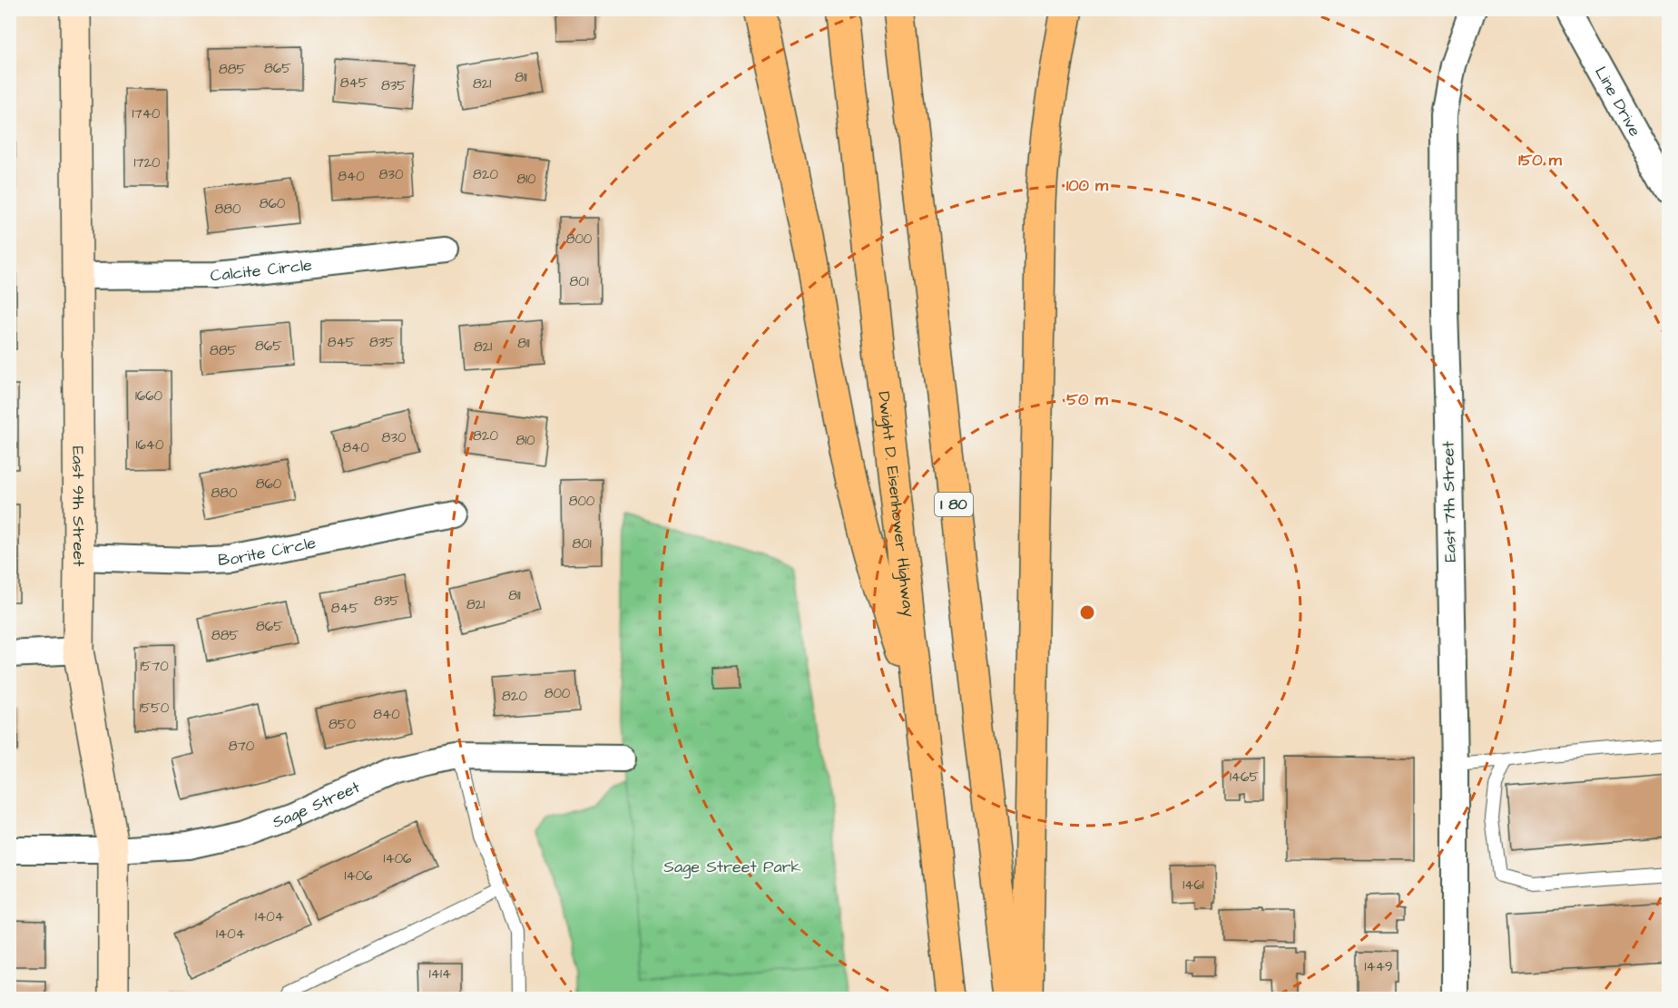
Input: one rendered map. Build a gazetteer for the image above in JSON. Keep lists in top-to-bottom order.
{
  "streets": {
    "highway": ["Dwight D. Eisenhower Highway", "I 80"],
    "street": [
      "Line Drive",
      "Calcite Circle",
      "East 7th Street",
      "East 9th Street",
      "Borite Circle",
      "Sage Street"
    ]
  },
  "crossings": [
    ["Calcite Circle", "East 9th Street"],
    ["East 9th Street", "Borite Circle"],
    ["East 9th Street", "Sage Street"]
  ],
  "parks": ["Sage Street Park"],
  "house_numbers": [
    "865",
    "885",
    "811",
    "845",
    "821",
    "835",
    "1740",
    "1720",
    "830",
    "820",
    "840",
    "810",
    "860",
    "880",
    "800",
    "801",
    "845",
    "835",
    "811",
    "865",
    "821",
    "885",
    "1660",
    "820",
    "830",
    "810",
    "1640",
    "840",
    "860",
    "880",
    "800",
    "801",
    "811",
    "835",
    "821",
    "845",
    "865",
    "885",
    "1570",
    "800",
    "820",
    "1550",
    "840",
    "850",
    "870",
    "1465",
    "1406",
    "1406",
    "1461",
    "1404",
    "1404",
    "1449",
    "1414"
  ],
  "rings": ["150 m", "100 m", "50 m"]
}
